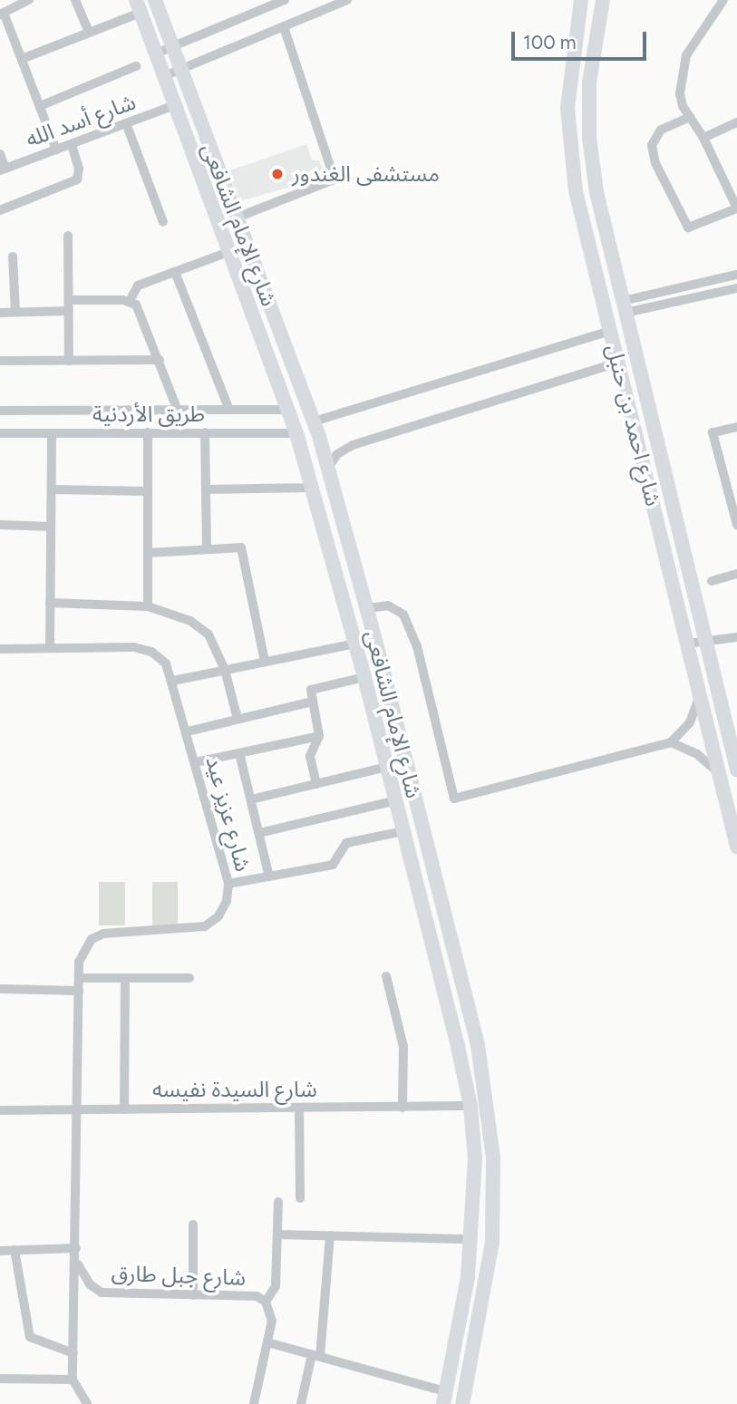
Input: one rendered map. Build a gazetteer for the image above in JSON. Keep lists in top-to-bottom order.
{
  "streets": {
    "street": [
      "شارع أسد الله",
      "شارع الإمام الشافعى",
      "طريق الأردنية",
      "شارع احمد بن حنبل",
      "شارع عزيز عيد",
      "شارع السيدة نفيسه",
      "شارع جبل طارق"
    ]
  },
  "crossings": [
    ["شارع أسد الله", "شارع الإمام الشافعى"],
    ["شارع الإمام الشافعى", "طريق الأردنية"],
    ["شارع الإمام الشافعى", "شارع السيدة نفيسه"],
    ["شارع عزيز عيد", "شارع السيدة نفيسه"],
    ["شارع عزيز عيد", "شارع جبل طارق"]
  ],
  "places": ["مستشفى الغندور"],
  "scale_bar": "100 m"
}
